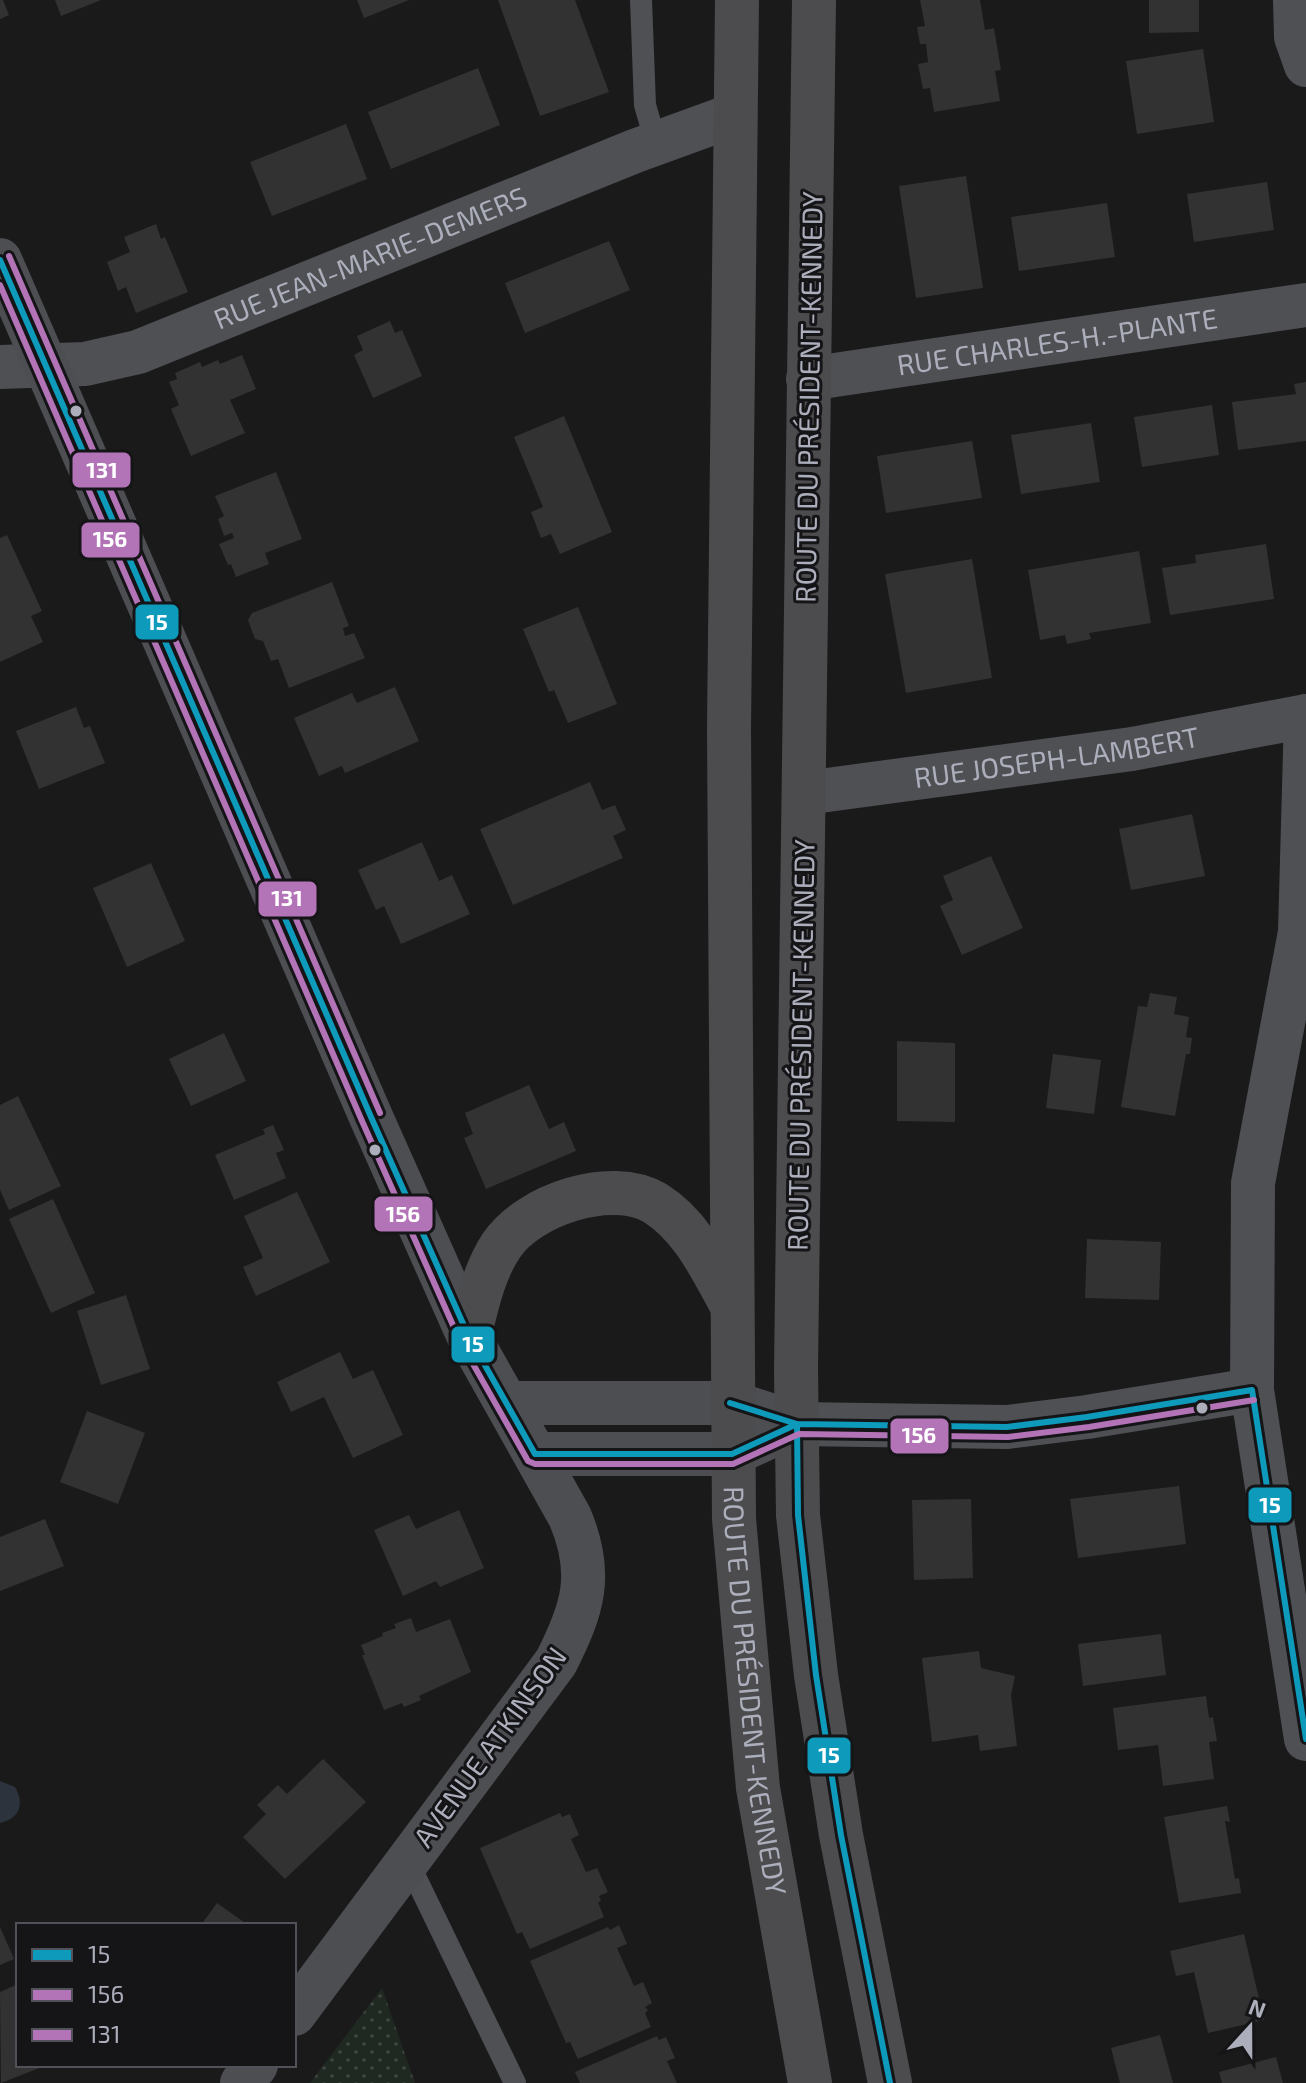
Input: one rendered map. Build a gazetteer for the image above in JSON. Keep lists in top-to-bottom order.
{
  "streets": {
    "main road": ["ROUTE DU PRÉSIDENT-KENNEDY"],
    "street": [
      "RUE JEAN-MARIE-DEMERS",
      "RUE CHARLES-H.-PLANTE",
      "RUE JOSEPH-LAMBERT",
      "AVENUE ATKINSON"
    ]
  },
  "crossings": [
    ["RUE JEAN-MARIE-DEMERS", "ROUTE DU PRÉSIDENT-KENNEDY"],
    ["RUE CHARLES-H.-PLANTE", "ROUTE DU PRÉSIDENT-KENNEDY"],
    ["ROUTE DU PRÉSIDENT-KENNEDY", "RUE JOSEPH-LAMBERT"],
    ["ROUTE DU PRÉSIDENT-KENNEDY", "AVENUE ATKINSON"]
  ],
  "lines": ["transit line 131", "transit line 15", "transit line 156"],
  "legend": ["15", "156", "131"],
  "north": "top"
}
